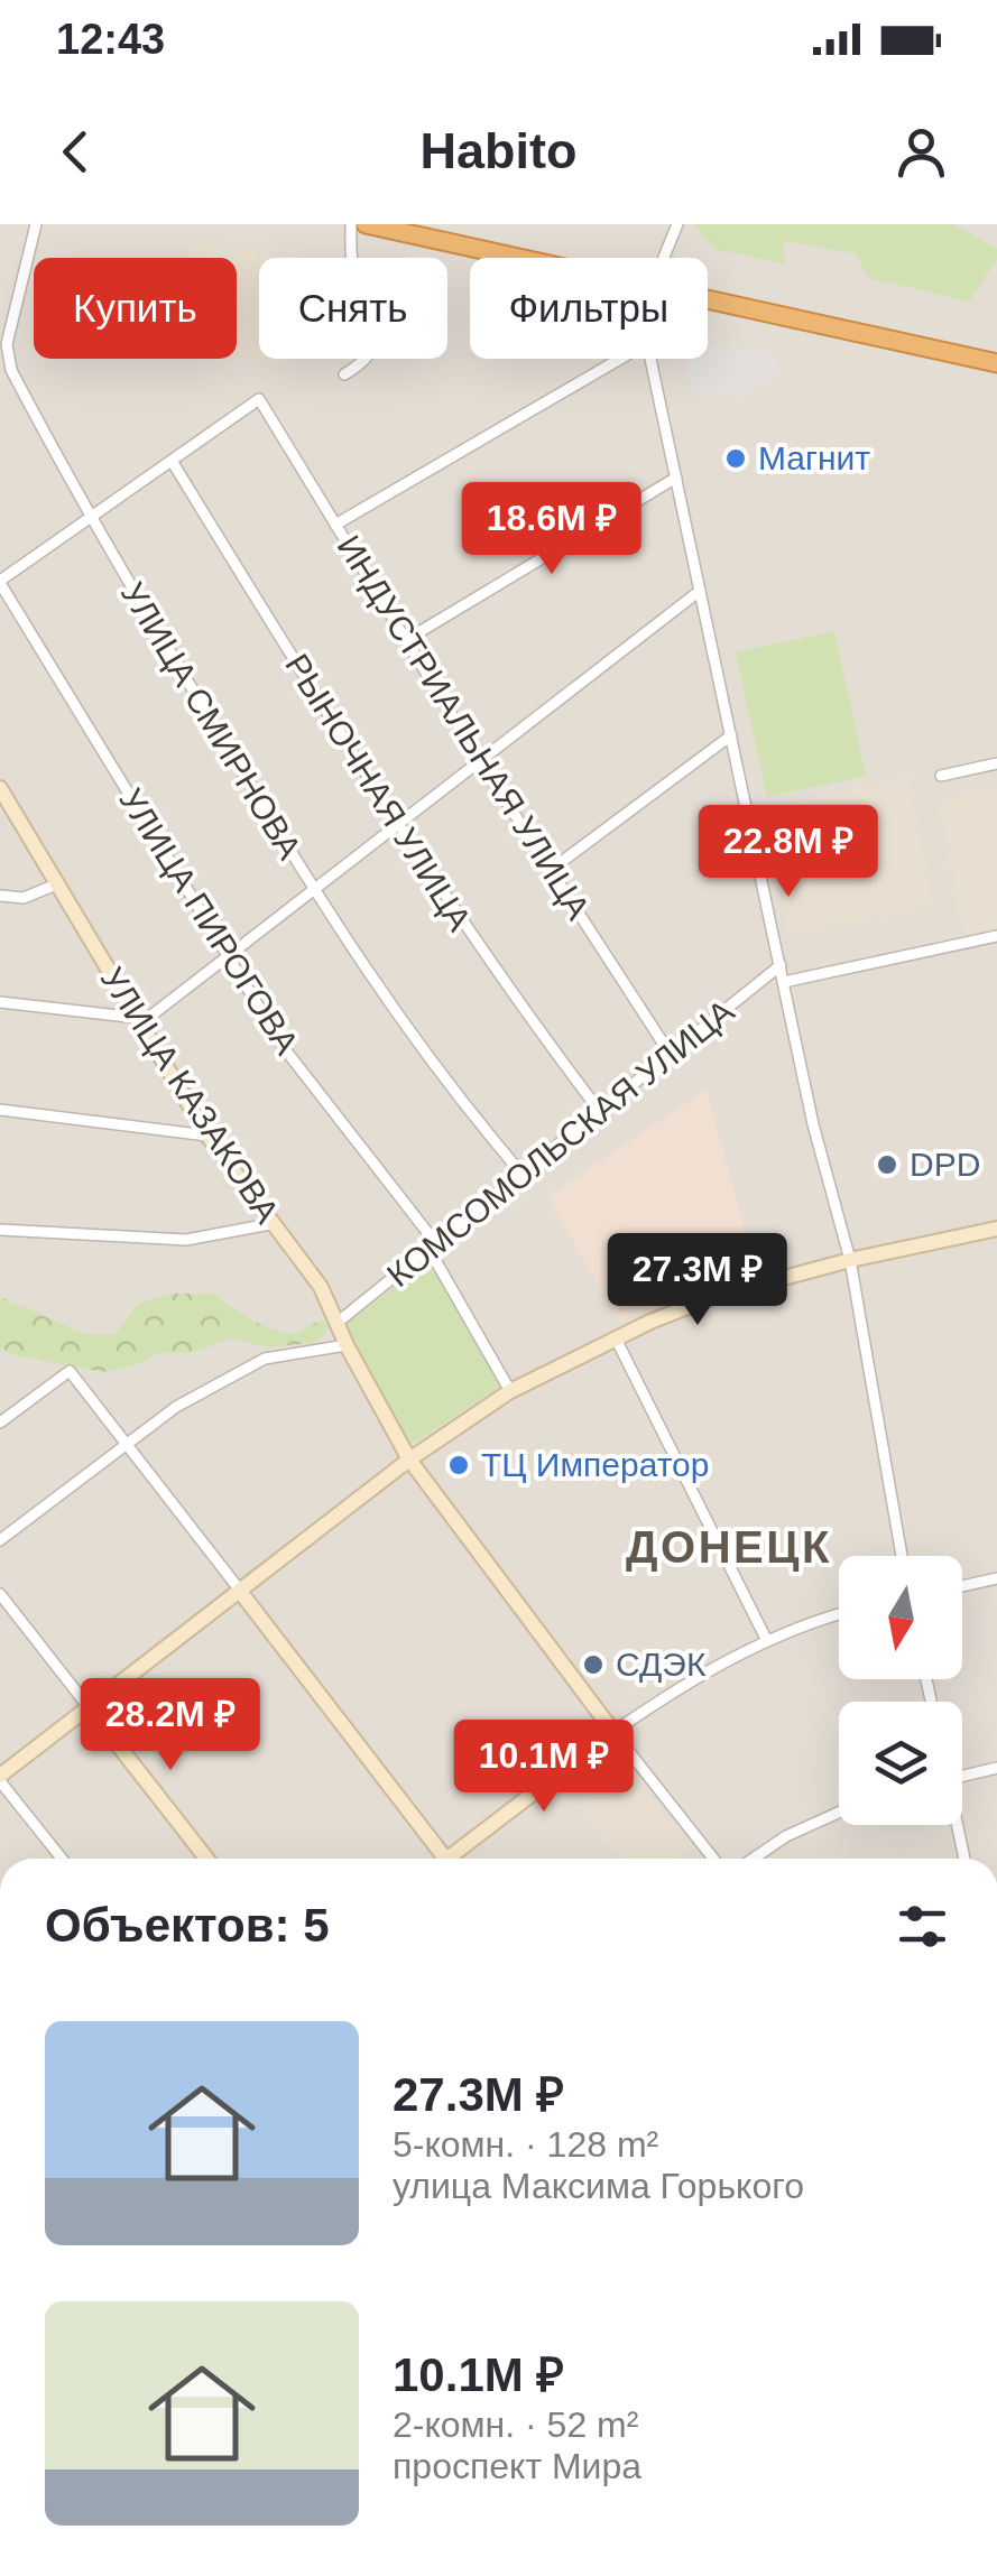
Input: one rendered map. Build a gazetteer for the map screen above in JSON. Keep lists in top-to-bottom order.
{
  "streets": {
    "main road": ["УЛИЦА КАЗАКОВА"],
    "street": [
      "УЛИЦА СМИРНОВА",
      "ИНДУСТРИАЛЬНАЯ УЛИЦА",
      "РЫНОЧНАЯ УЛИЦА",
      "УЛИЦА ПИРОГОВА",
      "КОМСОМОЛЬСКАЯ УЛИЦА"
    ]
  },
  "crossings": [
    ["УЛИЦА СМИРНОВА", "КОМСОМОЛЬСКАЯ УЛИЦА"],
    ["ИНДУСТРИАЛЬНАЯ УЛИЦА", "РЫНОЧНАЯ УЛИЦА"],
    ["ИНДУСТРИАЛЬНАЯ УЛИЦА", "КОМСОМОЛЬСКАЯ УЛИЦА"],
    ["РЫНОЧНАЯ УЛИЦА", "КОМСОМОЛЬСКАЯ УЛИЦА"],
    ["УЛИЦА ПИРОГОВА", "КОМСОМОЛЬСКАЯ УЛИЦА"],
    ["УЛИЦА КАЗАКОВА", "КОМСОМОЛЬСКАЯ УЛИЦА"]
  ],
  "districts": ["ДОНЕЦК"],
  "places": [
    "Магнит",
    "DPD",
    "ТЦ Император",
    "СДЭК"
  ],
  "north": "bottom",
  "page": {
    "status": "12:43",
    "header": "Habito",
    "chip": ["Купить", "Снять", "Фильтры"],
    "price": [
      "18.6M ₽",
      "22.8M ₽",
      "27.3M ₽",
      "28.2M ₽",
      "10.1M ₽"
    ],
    "heading": "Объектов: 5",
    "list": [
      {
        "name": "27.3M ₽",
        "note": "5-комн. · 128 m² · улица Максима Горького"
      },
      {
        "name": "10.1M ₽",
        "note": "2-комн. · 52 m² · проспект Мира"
      }
    ]
  }
}
